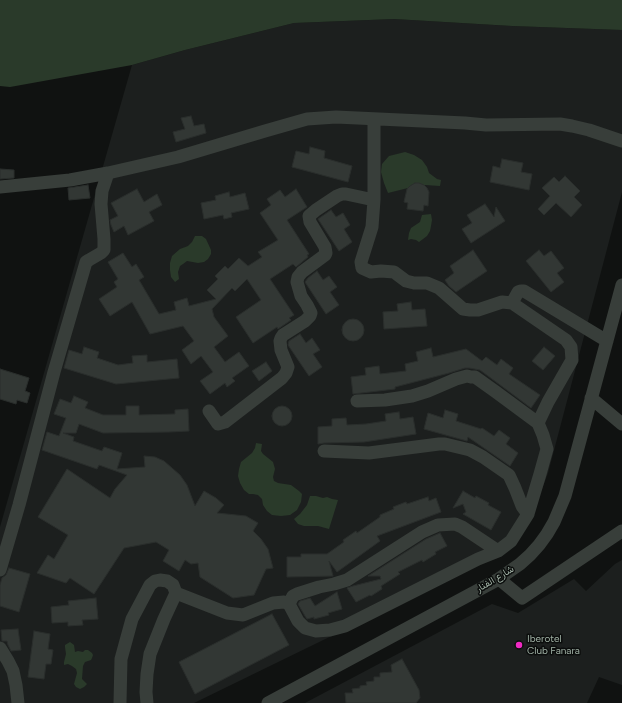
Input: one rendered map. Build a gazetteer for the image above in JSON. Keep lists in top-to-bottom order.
{
  "streets": {
    "street": ["شارع الفنار"]
  },
  "places": ["Iberotel Club Fanara"]
}
